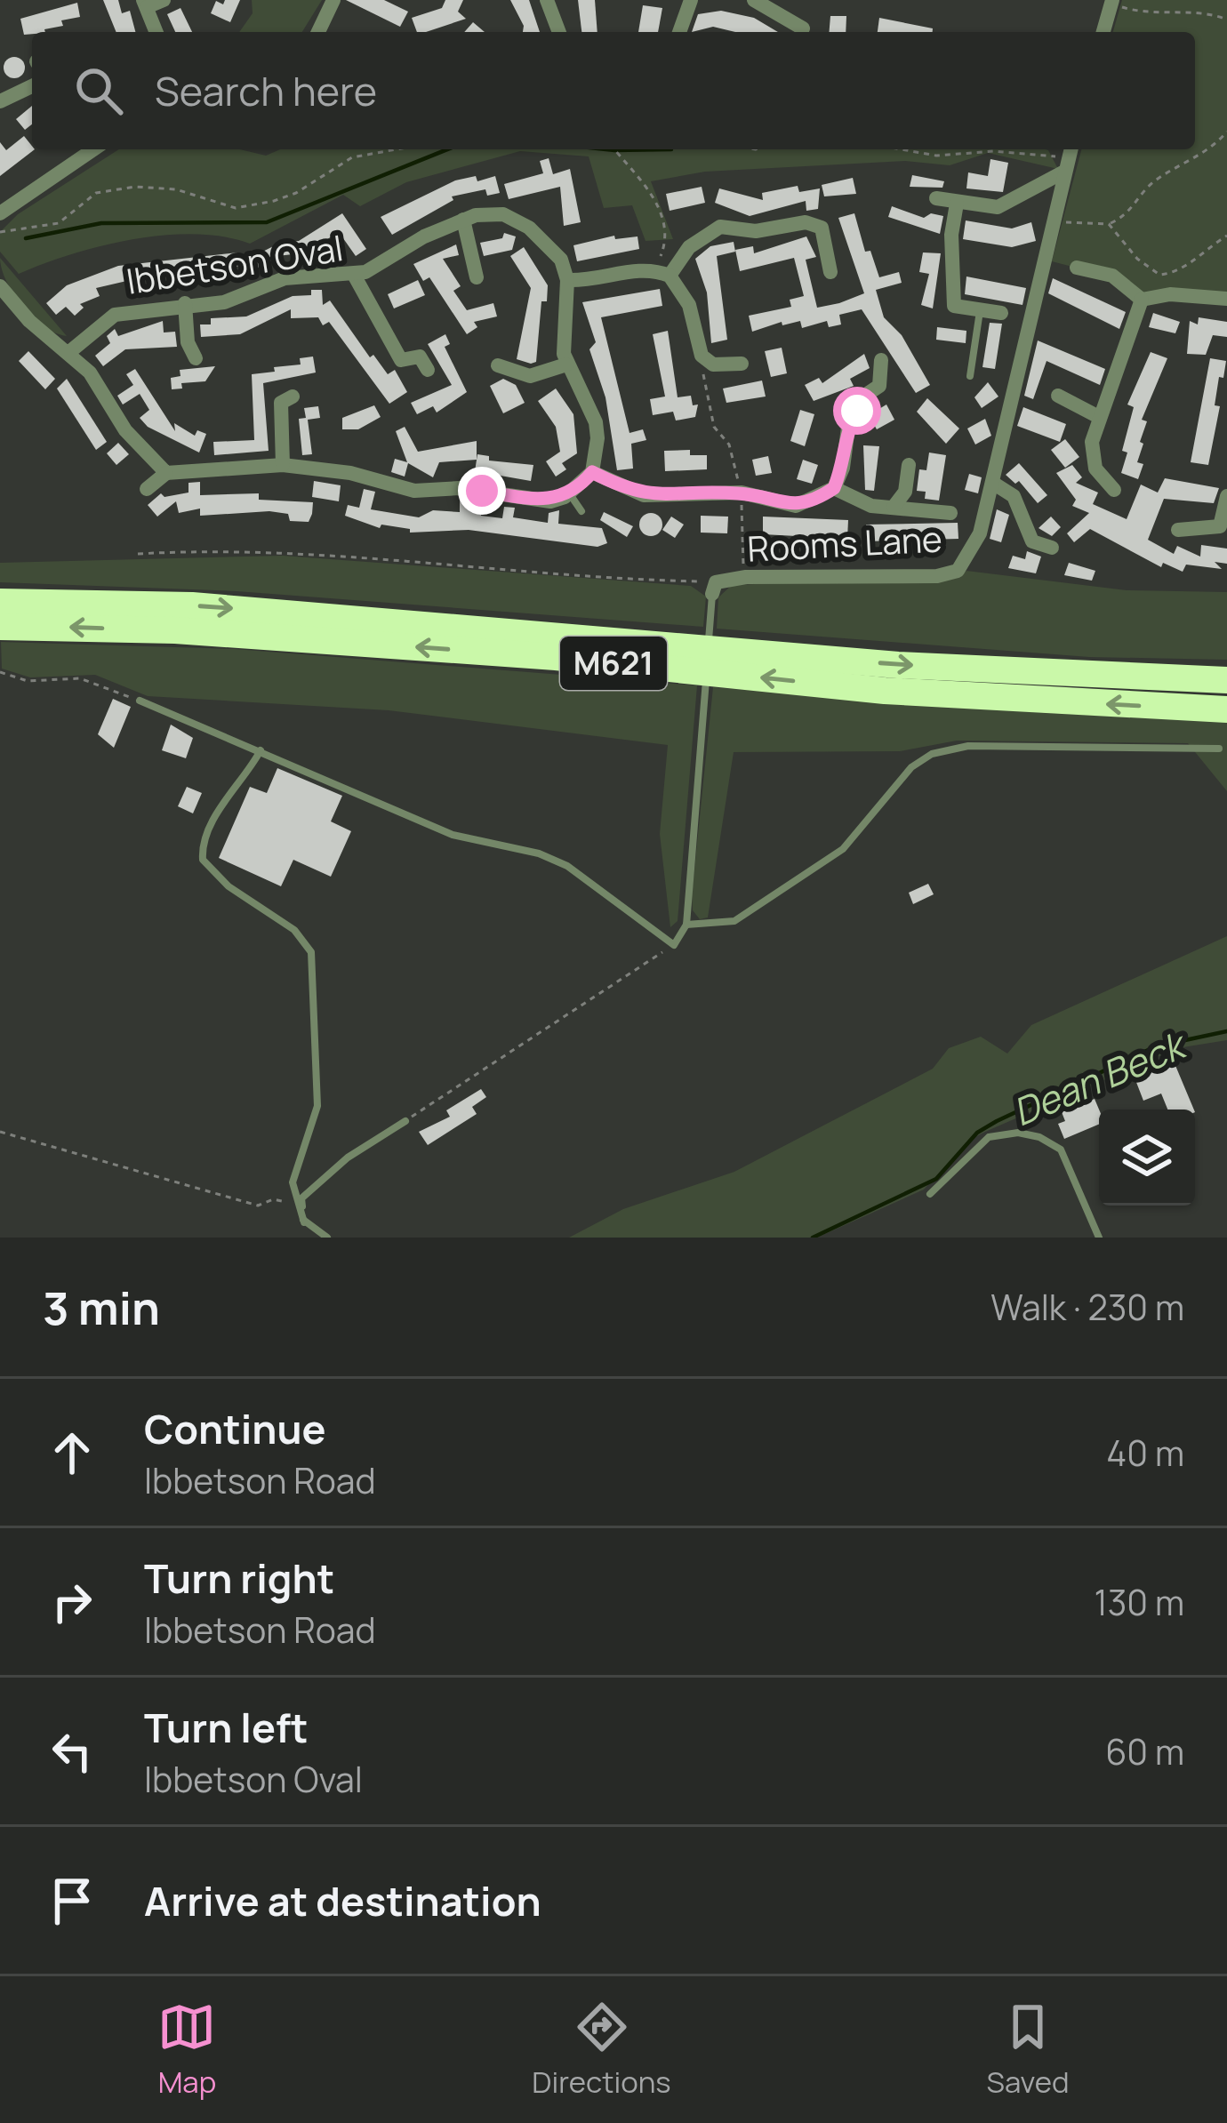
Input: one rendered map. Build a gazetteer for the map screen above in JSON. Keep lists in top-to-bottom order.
{
  "streets": {
    "highway": ["M621"],
    "street": ["Ibbetson Oval", "Rooms Lane"]
  },
  "water": ["Dean Beck"],
  "page": {
    "search": "Search here",
    "heading": ["3 min", "Walk · 230 m"],
    "list": [
      ["Continue", "Ibbetson Road", "40 m"],
      ["Turn right", "Ibbetson Road", "130 m"],
      ["Turn left", "Ibbetson Oval", "60 m"],
      "Arrive at destination"
    ],
    "nav": ["Map", "Directions", "Saved"]
  }
}
